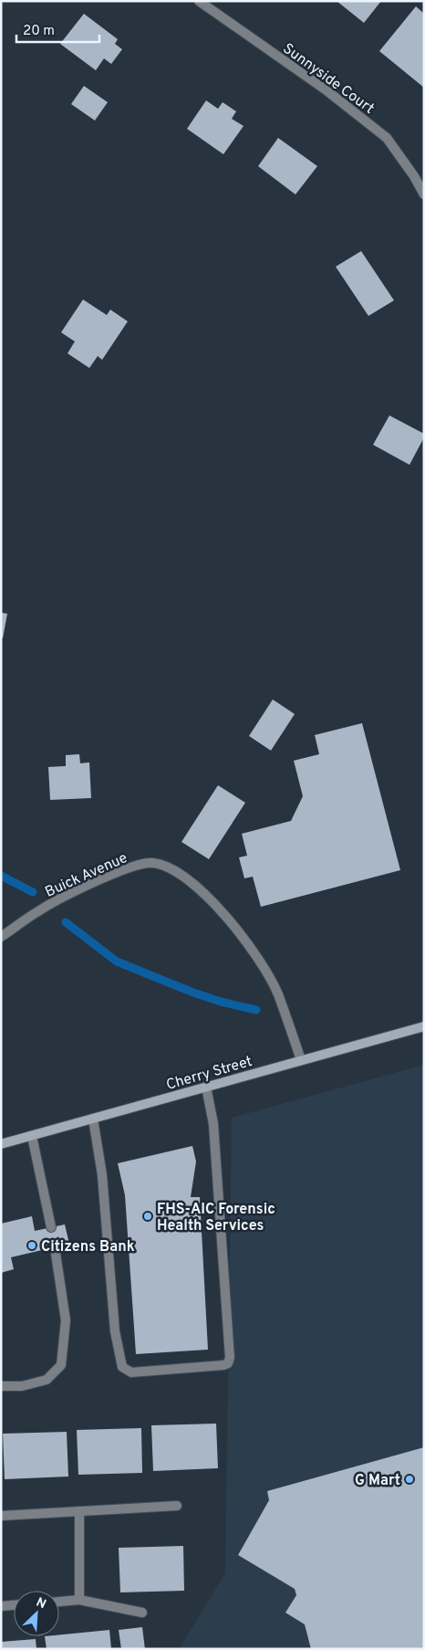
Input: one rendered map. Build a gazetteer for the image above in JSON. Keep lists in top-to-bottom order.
{
  "streets": {
    "main road": ["Cherry Street"],
    "street": ["Sunnyside Court", "Buick Avenue"]
  },
  "crossings": [
    ["Buick Avenue", "Cherry Street"]
  ],
  "places": ["FHS-AIC Forensic Health Services", "Citizens Bank", "G Mart"],
  "scale_bar": "20 m",
  "north": "top right"
}
